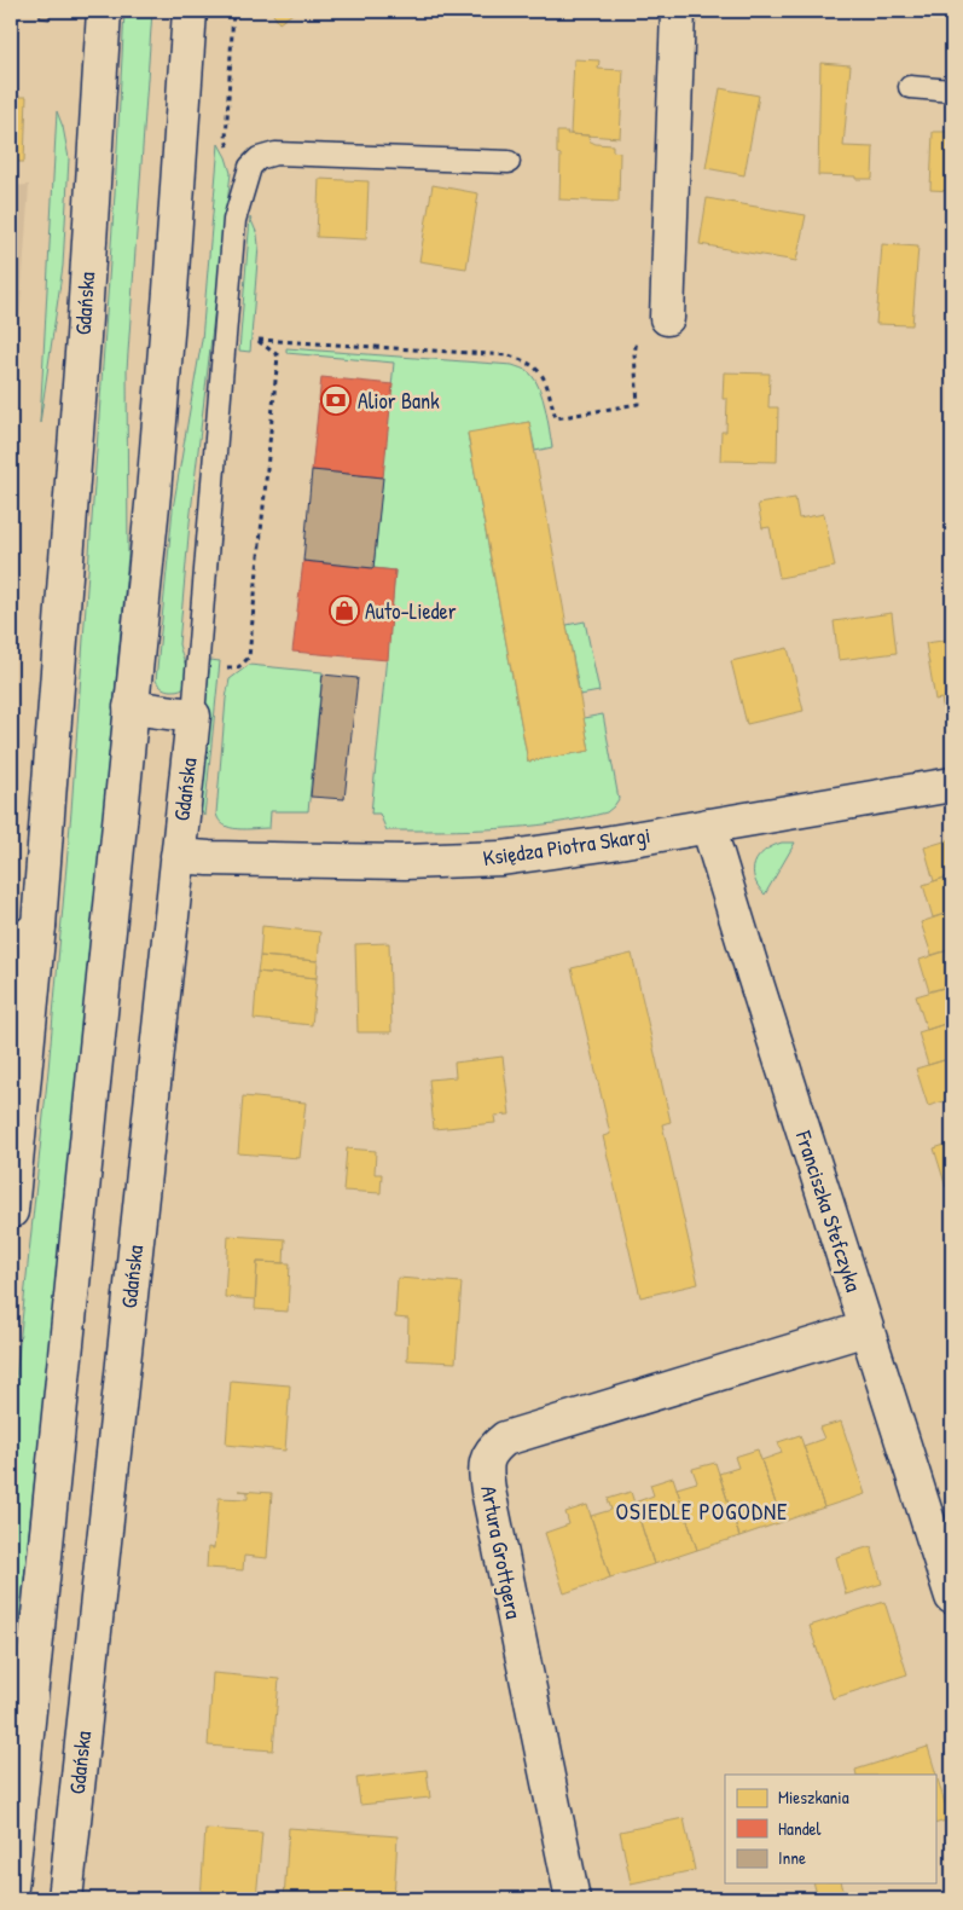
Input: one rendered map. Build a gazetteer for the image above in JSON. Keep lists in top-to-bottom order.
{
  "streets": {
    "street": [
      "Gdańska",
      "Księdza Piotra Skargi",
      "Franciszka Stefczyka",
      "Artura Grottgera"
    ]
  },
  "crossings": [
    ["Gdańska", "Księdza Piotra Skargi"],
    ["Księdza Piotra Skargi", "Franciszka Stefczyka"],
    ["Franciszka Stefczyka", "Artura Grottgera"]
  ],
  "districts": ["OSIEDLE POGODNE"],
  "places": {
    "bank": ["Alior Bank"],
    "shop": ["Auto-Lieder"]
  },
  "legend": ["Mieszkania", "Handel", "Inne"]
}
